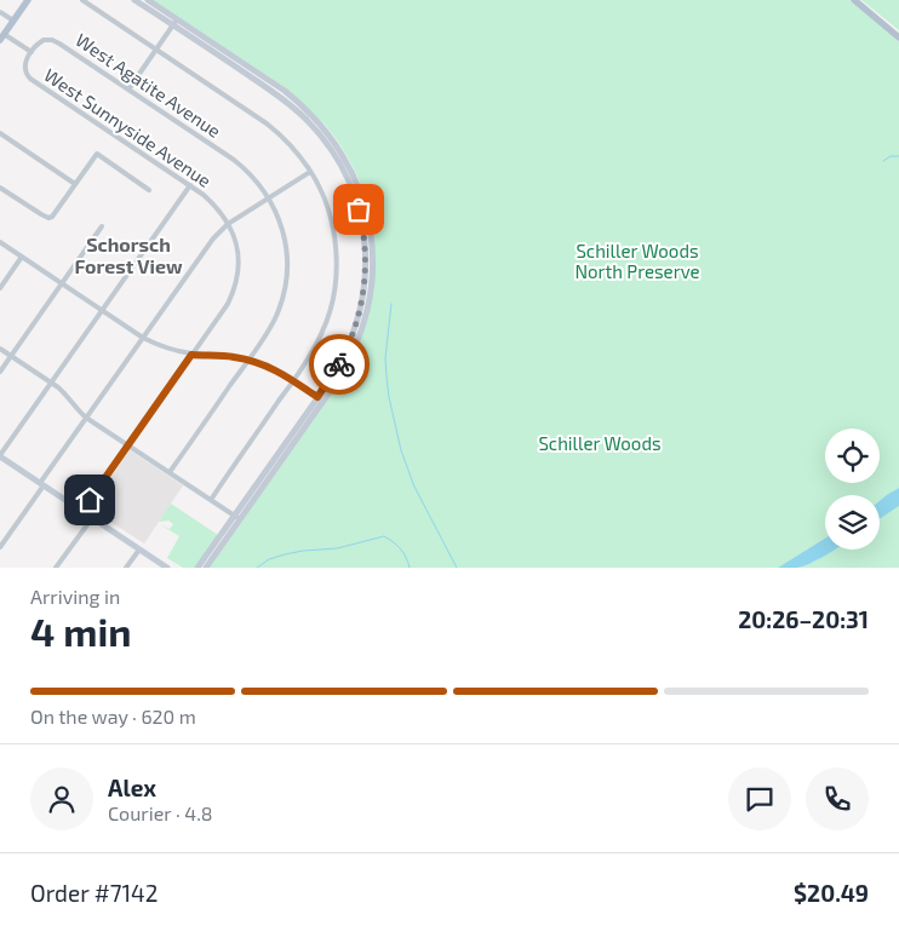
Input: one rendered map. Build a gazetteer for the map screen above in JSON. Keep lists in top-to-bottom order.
{
  "streets": {
    "street": ["West Agatite Avenue", "West Sunnyside Avenue"]
  },
  "crossings": [
    ["West Agatite Avenue", "West Sunnyside Avenue"]
  ],
  "districts": ["Schorsch Forest View"],
  "parks": ["Schiller Woods North Preserve", "Schiller Woods"],
  "page": {
    "heading": ["4 min", "Arriving in", "20:26–20:31"],
    "panel": [
      "Alex",
      "Courier · 4.8",
      "Order #7142",
      "$20.49"
    ],
    "bar": "On the way · 620 m"
  }
}
